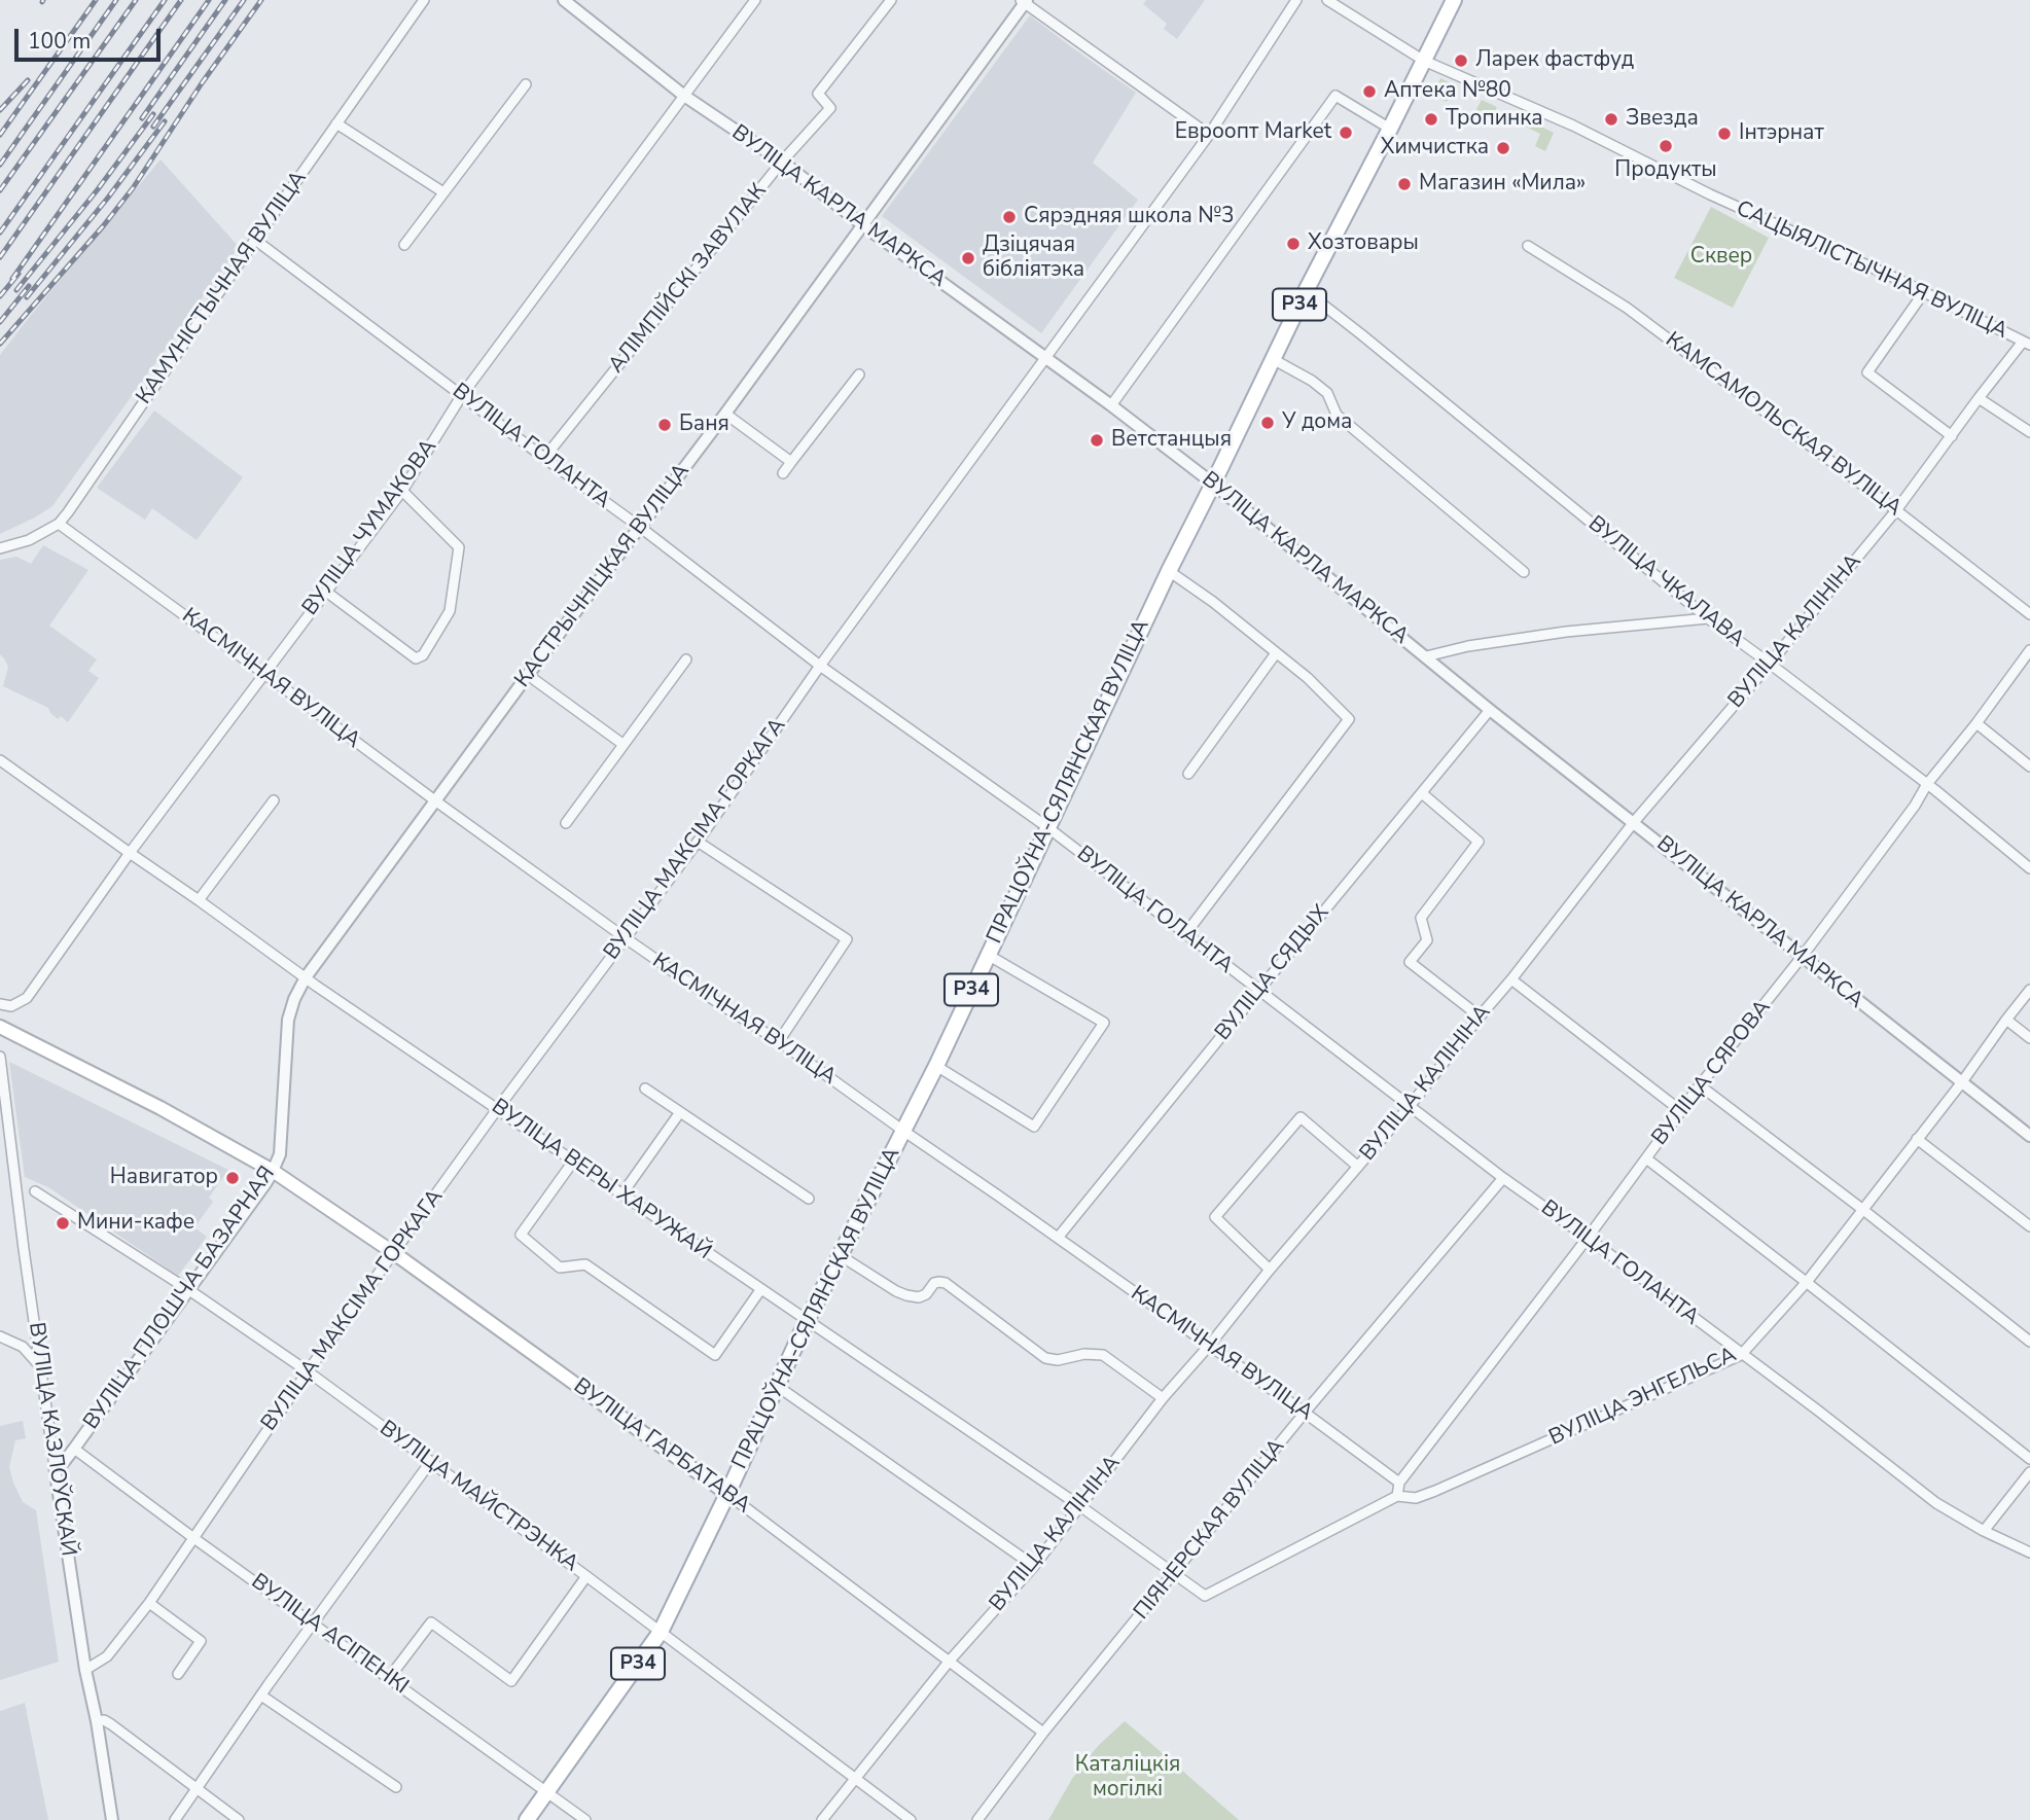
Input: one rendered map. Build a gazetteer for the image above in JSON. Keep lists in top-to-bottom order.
{
  "streets": {
    "main road": ["Р34", "ПРАЦОЎНА-СЯЛЯНСКАЯ ВУЛІЦА", "ВУЛІЦА ГАРБАТАВА"],
    "street": [
      "ВУЛІЦА КАРЛА МАРКСА",
      "САЦЫЯЛІСТЫЧНАЯ ВУЛІЦА",
      "АЛІМПІЙСКІ ЗАВУЛАК",
      "КАМУНІСТЫЧНАЯ ВУЛІЦА",
      "КАМСАМОЛЬСКАЯ ВУЛІЦА",
      "ВУЛІЦА ГОЛАНТА",
      "ВУЛІЦА ЧУМАКОВА",
      "КАСТРЫЧНІЦКАЯ ВУЛІЦА",
      "ВУЛІЦА ЧКАЛАВА",
      "ВУЛІЦА КАЛІНІНА",
      "КАСМІЧНАЯ ВУЛІЦА",
      "ВУЛІЦА МАКСІМА ГОРКАГА",
      "ВУЛІЦА СЯДЫХ",
      "ВУЛІЦА СЯРОВА",
      "ВУЛІЦА ВЕРЫ ХАРУЖАЙ",
      "ВУЛІЦА ПЛОШЧА БАЗАРНАЯ",
      "ВУЛІЦА ЭНГЕЛЬСА",
      "ВУЛІЦА КАЗЛОЎСКАЙ",
      "ВУЛІЦА МАЙСТРЭНКА",
      "ПІЯНЕРСКАЯ ВУЛІЦА",
      "ВУЛІЦА АСІПЕНКІ"
    ]
  },
  "crossings": [
    ["ВУЛІЦА КАРЛА МАРКСА", "АЛІМПІЙСКІ ЗАВУЛАК"],
    ["ВУЛІЦА КАРЛА МАРКСА", "ВУЛІЦА ЧУМАКОВА"],
    ["ВУЛІЦА КАРЛА МАРКСА", "КАСТРЫЧНІЦКАЯ ВУЛІЦА"],
    ["ВУЛІЦА КАРЛА МАРКСА", "ВУЛІЦА КАЛІНІНА"],
    ["ВУЛІЦА КАРЛА МАРКСА", "ПРАЦОЎНА-СЯЛЯНСКАЯ ВУЛІЦА"],
    ["ВУЛІЦА КАРЛА МАРКСА", "ВУЛІЦА МАКСІМА ГОРКАГА"],
    ["ВУЛІЦА КАРЛА МАРКСА", "ВУЛІЦА СЯДЫХ"],
    ["ВУЛІЦА КАРЛА МАРКСА", "ВУЛІЦА СЯРОВА"],
    ["ВУЛІЦА КАРЛА МАРКСА", "ВУЛІЦА ЭНГЕЛЬСА"],
    ["САЦЫЯЛІСТЫЧНАЯ ВУЛІЦА", "ВУЛІЦА КАЛІНІНА"],
    ["САЦЫЯЛІСТЫЧНАЯ ВУЛІЦА", "ПРАЦОЎНА-СЯЛЯНСКАЯ ВУЛІЦА"],
    ["АЛІМПІЙСКІ ЗАВУЛАК", "ВУЛІЦА ГОЛАНТА"],
    ["КАМУНІСТЫЧНАЯ ВУЛІЦА", "ВУЛІЦА ГОЛАНТА"],
    ["КАМУНІСТЫЧНАЯ ВУЛІЦА", "КАСМІЧНАЯ ВУЛІЦА"],
    ["КАМСАМОЛЬСКАЯ ВУЛІЦА", "ВУЛІЦА КАЛІНІНА"],
    ["ВУЛІЦА ГОЛАНТА", "ВУЛІЦА ЧУМАКОВА"],
    ["ВУЛІЦА ГОЛАНТА", "КАСТРЫЧНІЦКАЯ ВУЛІЦА"],
    ["ВУЛІЦА ГОЛАНТА", "ВУЛІЦА КАЛІНІНА"],
    ["ВУЛІЦА ГОЛАНТА", "ПРАЦОЎНА-СЯЛЯНСКАЯ ВУЛІЦА"],
    ["ВУЛІЦА ГОЛАНТА", "ВУЛІЦА МАКСІМА ГОРКАГА"],
    ["ВУЛІЦА ГОЛАНТА", "ВУЛІЦА СЯДЫХ"],
    ["ВУЛІЦА ГОЛАНТА", "ВУЛІЦА СЯРОВА"],
    ["ВУЛІЦА ГОЛАНТА", "ВУЛІЦА ЭНГЕЛЬСА"],
    ["ВУЛІЦА ГОЛАНТА", "ПІЯНЕРСКАЯ ВУЛІЦА"],
    ["ВУЛІЦА ЧУМАКОВА", "КАСМІЧНАЯ ВУЛІЦА"],
    ["ВУЛІЦА ЧУМАКОВА", "ВУЛІЦА ВЕРЫ ХАРУЖАЙ"],
    ["КАСТРЫЧНІЦКАЯ ВУЛІЦА", "КАСМІЧНАЯ ВУЛІЦА"],
    ["КАСТРЫЧНІЦКАЯ ВУЛІЦА", "ВУЛІЦА ВЕРЫ ХАРУЖАЙ"],
    ["КАСТРЫЧНІЦКАЯ ВУЛІЦА", "ВУЛІЦА ПЛОШЧА БАЗАРНАЯ"],
    ["ВУЛІЦА ЧКАЛАВА", "ВУЛІЦА КАЛІНІНА"],
    ["ВУЛІЦА ЧКАЛАВА", "ПРАЦОЎНА-СЯЛЯНСКАЯ ВУЛІЦА"],
    ["ВУЛІЦА ЧКАЛАВА", "ВУЛІЦА СЯРОВА"],
    ["ВУЛІЦА КАЛІНІНА", "КАСМІЧНАЯ ВУЛІЦА"],
    ["ВУЛІЦА КАЛІНІНА", "ВУЛІЦА ВЕРЫ ХАРУЖАЙ"],
    ["ВУЛІЦА КАЛІНІНА", "ВУЛІЦА ГАРБАТАВА"],
    ["ВУЛІЦА КАЛІНІНА", "ВУЛІЦА МАЙСТРЭНКА"],
    ["КАСМІЧНАЯ ВУЛІЦА", "ПРАЦОЎНА-СЯЛЯНСКАЯ ВУЛІЦА"],
    ["КАСМІЧНАЯ ВУЛІЦА", "ВУЛІЦА МАКСІМА ГОРКАГА"],
    ["КАСМІЧНАЯ ВУЛІЦА", "ВУЛІЦА СЯДЫХ"],
    ["КАСМІЧНАЯ ВУЛІЦА", "ВУЛІЦА СЯРОВА"],
    ["КАСМІЧНАЯ ВУЛІЦА", "ПІЯНЕРСКАЯ ВУЛІЦА"],
    ["ПРАЦОЎНА-СЯЛЯНСКАЯ ВУЛІЦА", "ВУЛІЦА ВЕРЫ ХАРУЖАЙ"],
    ["ПРАЦОЎНА-СЯЛЯНСКАЯ ВУЛІЦА", "ВУЛІЦА ГАРБАТАВА"],
    ["ПРАЦОЎНА-СЯЛЯНСКАЯ ВУЛІЦА", "ВУЛІЦА МАЙСТРЭНКА"],
    ["ПРАЦОЎНА-СЯЛЯНСКАЯ ВУЛІЦА", "ВУЛІЦА АСІПЕНКІ"],
    ["ВУЛІЦА МАКСІМА ГОРКАГА", "ВУЛІЦА ВЕРЫ ХАРУЖАЙ"],
    ["ВУЛІЦА МАКСІМА ГОРКАГА", "ВУЛІЦА КАЗЛОЎСКАЙ"],
    ["ВУЛІЦА МАКСІМА ГОРКАГА", "ВУЛІЦА ГАРБАТАВА"],
    ["ВУЛІЦА МАКСІМА ГОРКАГА", "ВУЛІЦА МАЙСТРЭНКА"],
    ["ВУЛІЦА МАКСІМА ГОРКАГА", "ВУЛІЦА АСІПЕНКІ"],
    ["ВУЛІЦА СЯРОВА", "ВУЛІЦА ЭНГЕЛЬСА"],
    ["ВУЛІЦА ВЕРЫ ХАРУЖАЙ", "ВУЛІЦА ПЛОШЧА БАЗАРНАЯ"],
    ["ВУЛІЦА ВЕРЫ ХАРУЖАЙ", "ВУЛІЦА ЭНГЕЛЬСА"],
    ["ВУЛІЦА ВЕРЫ ХАРУЖАЙ", "ПІЯНЕРСКАЯ ВУЛІЦА"],
    ["ВУЛІЦА ПЛОШЧА БАЗАРНАЯ", "ВУЛІЦА ГАРБАТАВА"],
    ["ВУЛІЦА ПЛОШЧА БАЗАРНАЯ", "ВУЛІЦА МАЙСТРЭНКА"],
    ["ВУЛІЦА ПЛОШЧА БАЗАРНАЯ", "ВУЛІЦА АСІПЕНКІ"],
    ["ВУЛІЦА ГАРБАТАВА", "ПІЯНЕРСКАЯ ВУЛІЦА"]
  ],
  "parks": ["Сквер", "Каталіцкія могілкі"],
  "places": [
    "Ларек фастфуд",
    "Аптека №80",
    "Тропинка",
    "Звезда",
    "Евроопт Market",
    "Інтэрнат",
    "Продукты",
    "Химчистка",
    "Магазин «Мила»",
    "Сярэдняя школа №3",
    "Хозтовары",
    "Дзіцячая бібліятэка",
    "У дома",
    "Баня",
    "Ветстанцыя",
    "Навигатор",
    "Мини-кафе"
  ],
  "scale_bar": "100 m"
}
